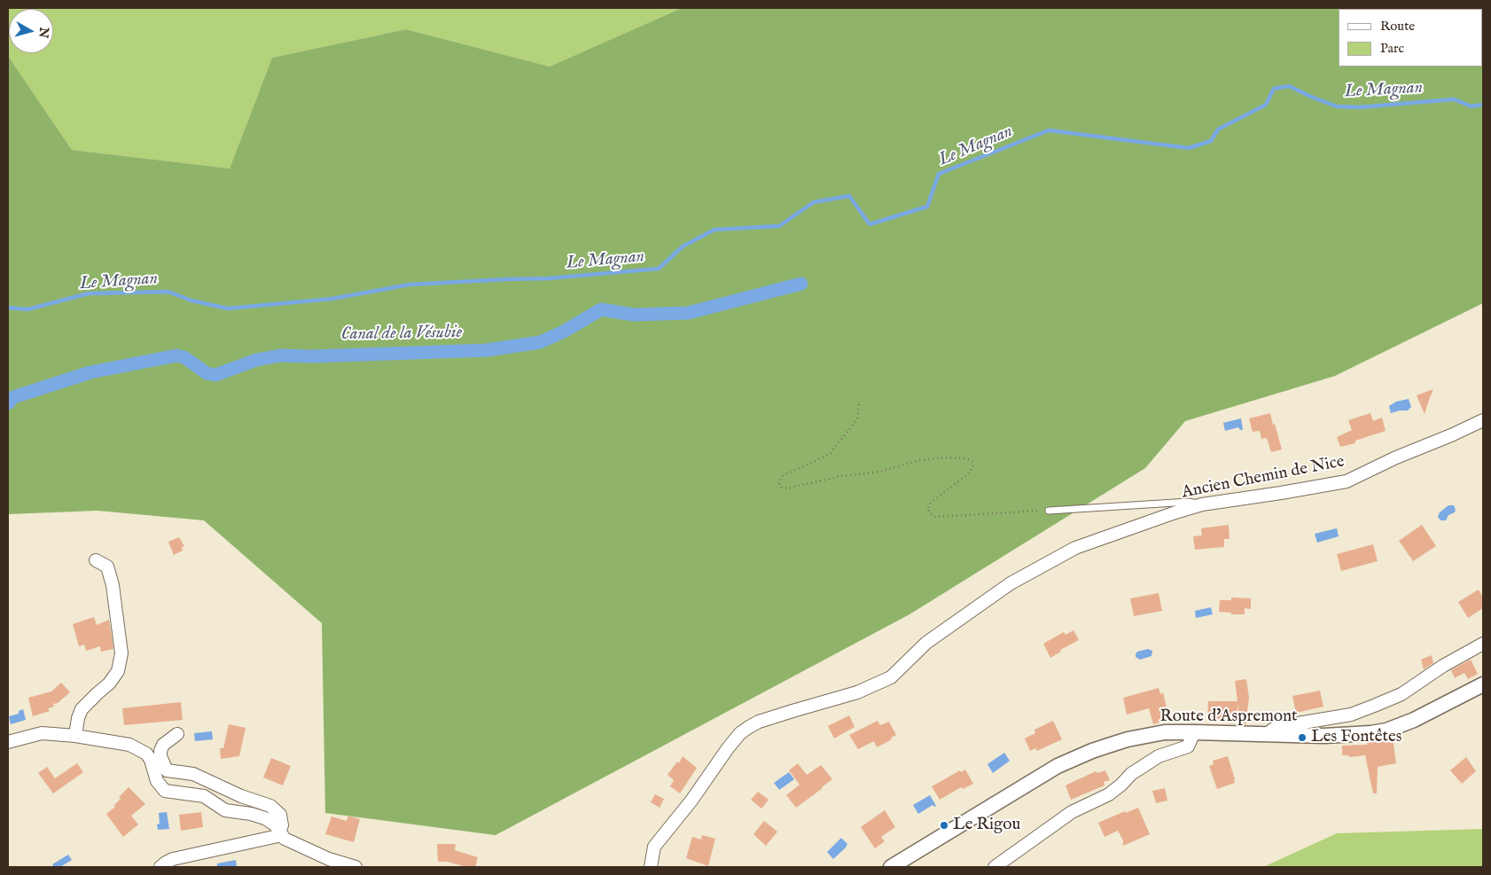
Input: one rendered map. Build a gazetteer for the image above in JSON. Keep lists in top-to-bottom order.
{
  "streets": {
    "street": ["Ancien Chemin de Nice", "Route d'Aspremont"]
  },
  "water": ["Le Magnan", "Canal de la Vésubie"],
  "places": ["Les Fontêtes", "Le Rigou"],
  "legend": ["Route", "Parc"],
  "north": "right"
}
